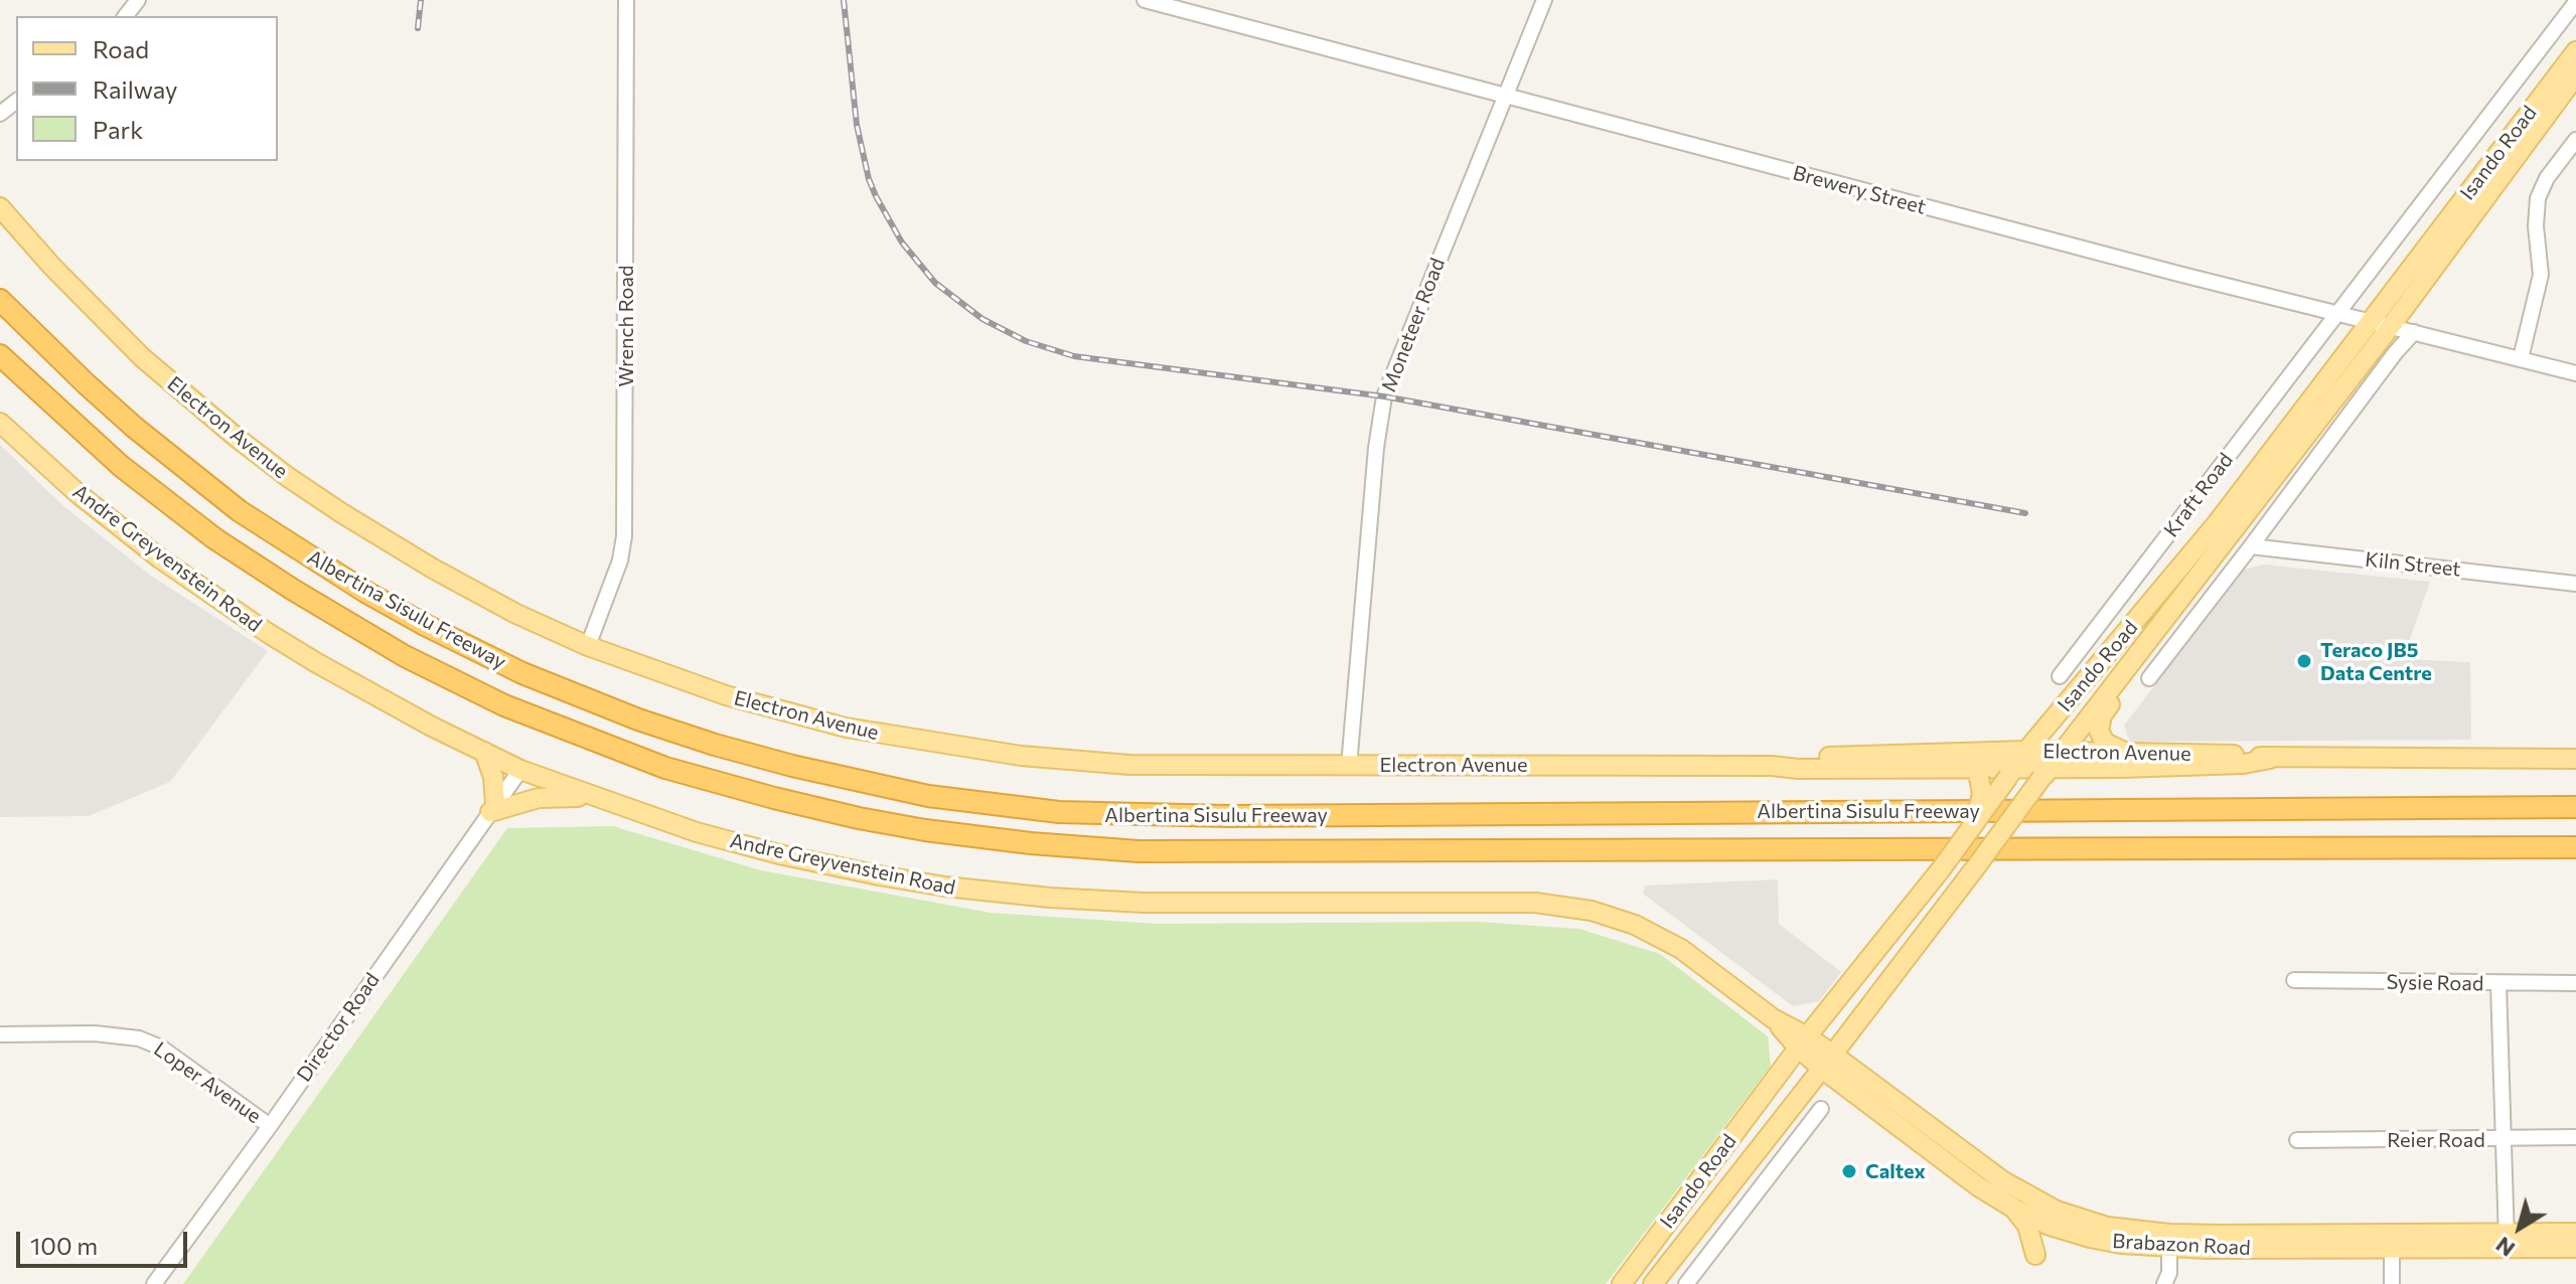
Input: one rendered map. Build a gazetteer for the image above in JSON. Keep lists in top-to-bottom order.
{
  "streets": {
    "highway": ["Albertina Sisulu Freeway"],
    "main road": [
      "Isando Road",
      "Electron Avenue",
      "Andre Greyvenstein Road",
      "Brabazon Road"
    ],
    "street": [
      "Brewery Street",
      "Moneteer Road",
      "Wrench Road",
      "Kraft Road",
      "Kiln Street",
      "Sysie Road",
      "Director Road",
      "Loper Avenue",
      "Reier Road"
    ]
  },
  "crossings": [
    ["Isando Road", "Brewery Street"],
    ["Isando Road", "Electron Avenue"],
    ["Isando Road", "Kraft Road"],
    ["Isando Road", "Andre Greyvenstein Road"],
    ["Isando Road", "Brabazon Road"],
    ["Brewery Street", "Moneteer Road"],
    ["Brewery Street", "Kraft Road"],
    ["Moneteer Road", "Electron Avenue"],
    ["Wrench Road", "Electron Avenue"],
    ["Andre Greyvenstein Road", "Director Road"],
    ["Andre Greyvenstein Road", "Brabazon Road"],
    ["Director Road", "Loper Avenue"]
  ],
  "places": ["Teraco JB5 Data Centre", "Caltex"],
  "legend": ["Road", "Railway", "Park"],
  "scale_bar": "100 m",
  "north": "bottom left"
}
